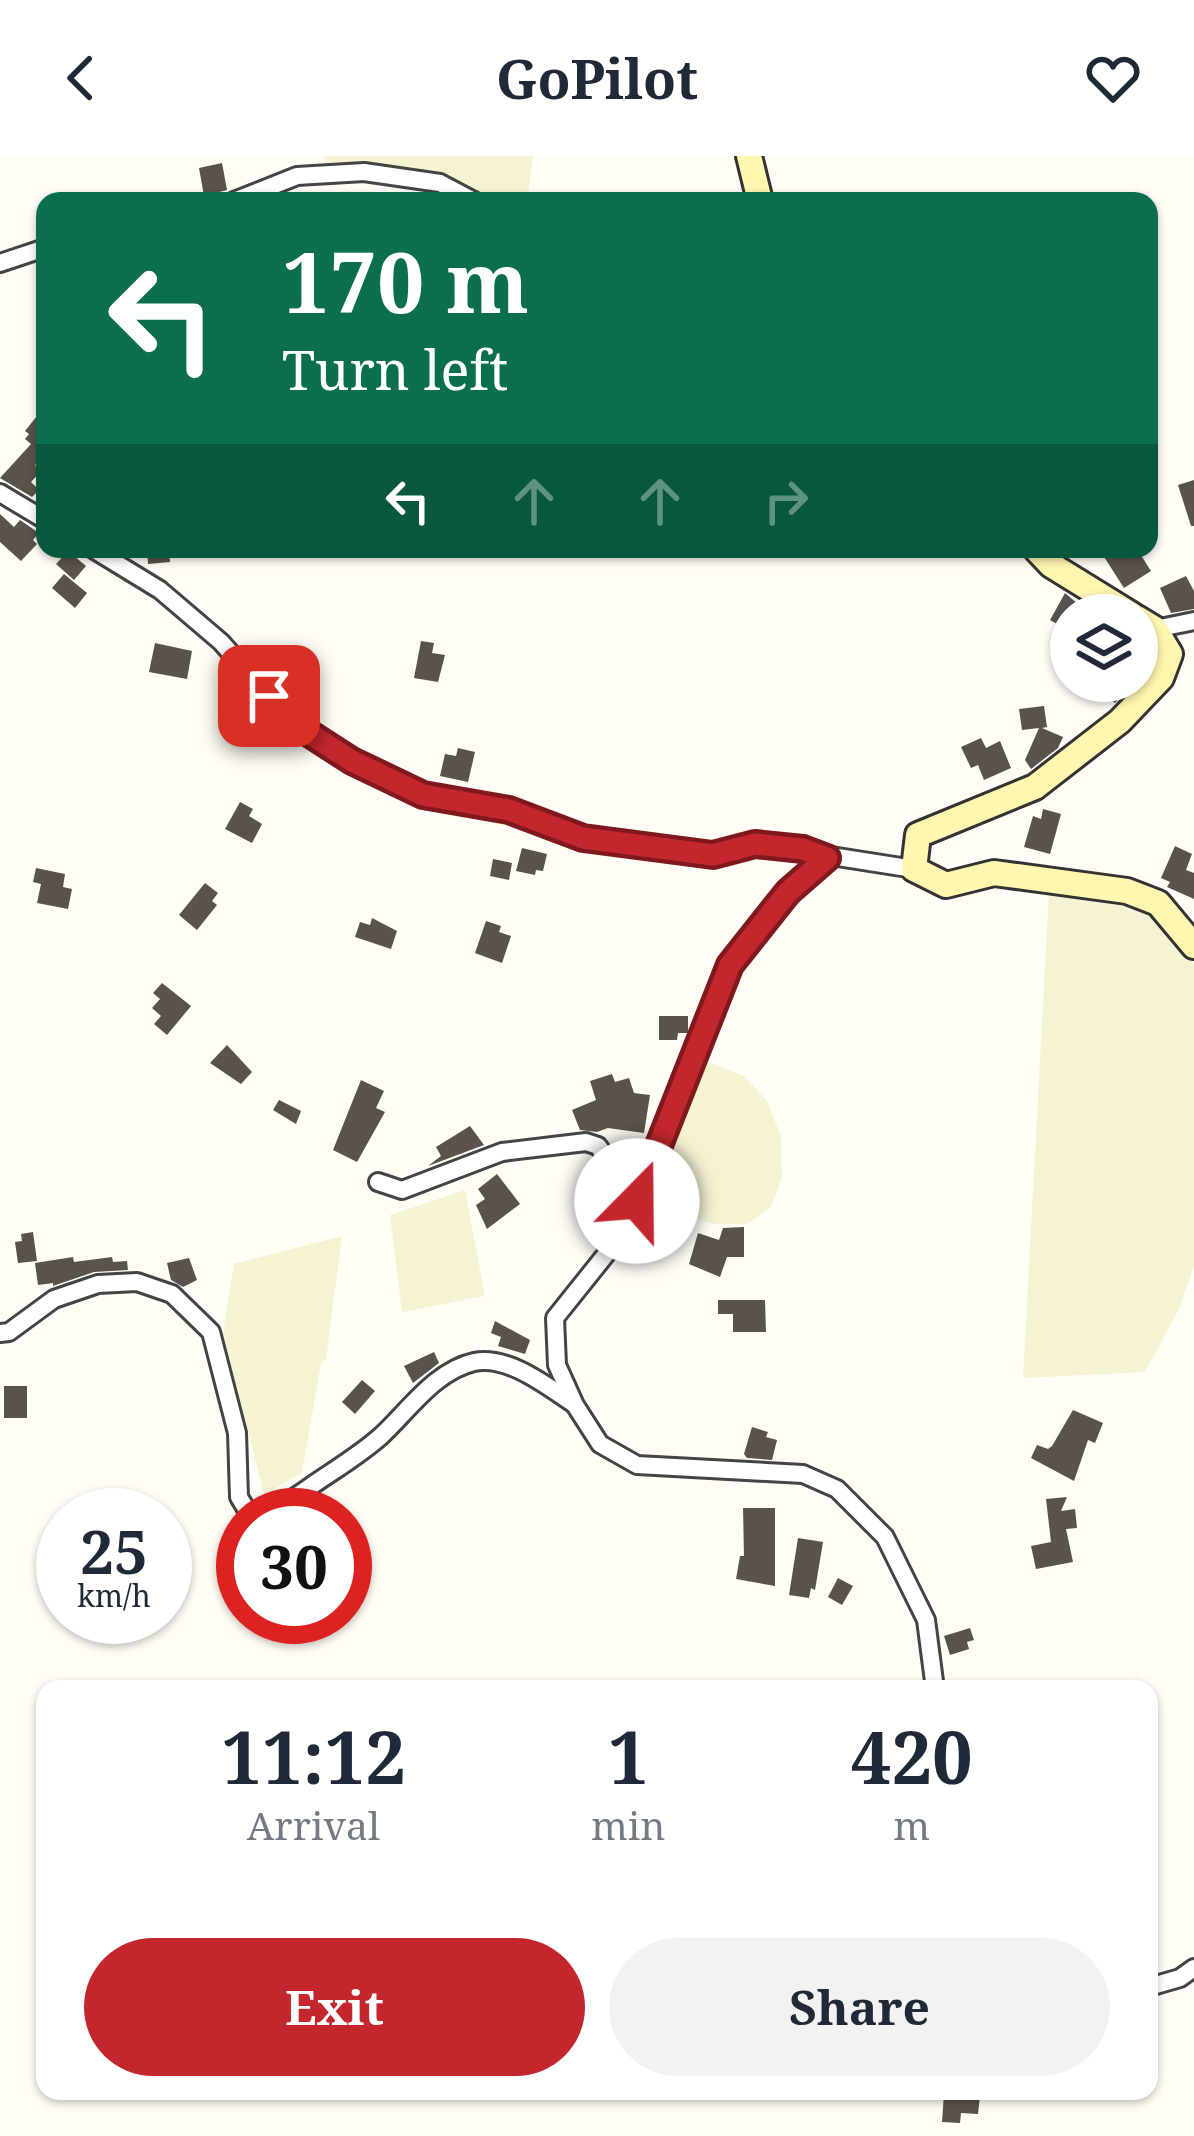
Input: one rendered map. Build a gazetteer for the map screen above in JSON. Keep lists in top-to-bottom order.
{
  "page": {
    "header": "GoPilot",
    "turn": ["170 m", "Turn left"],
    "speed": "25 km/h",
    "limit": "30",
    "eta": [
      "11:12",
      "Arrival",
      "1",
      "min",
      "420",
      "m"
    ],
    "buttons": ["Exit", "Share"]
  }
}
